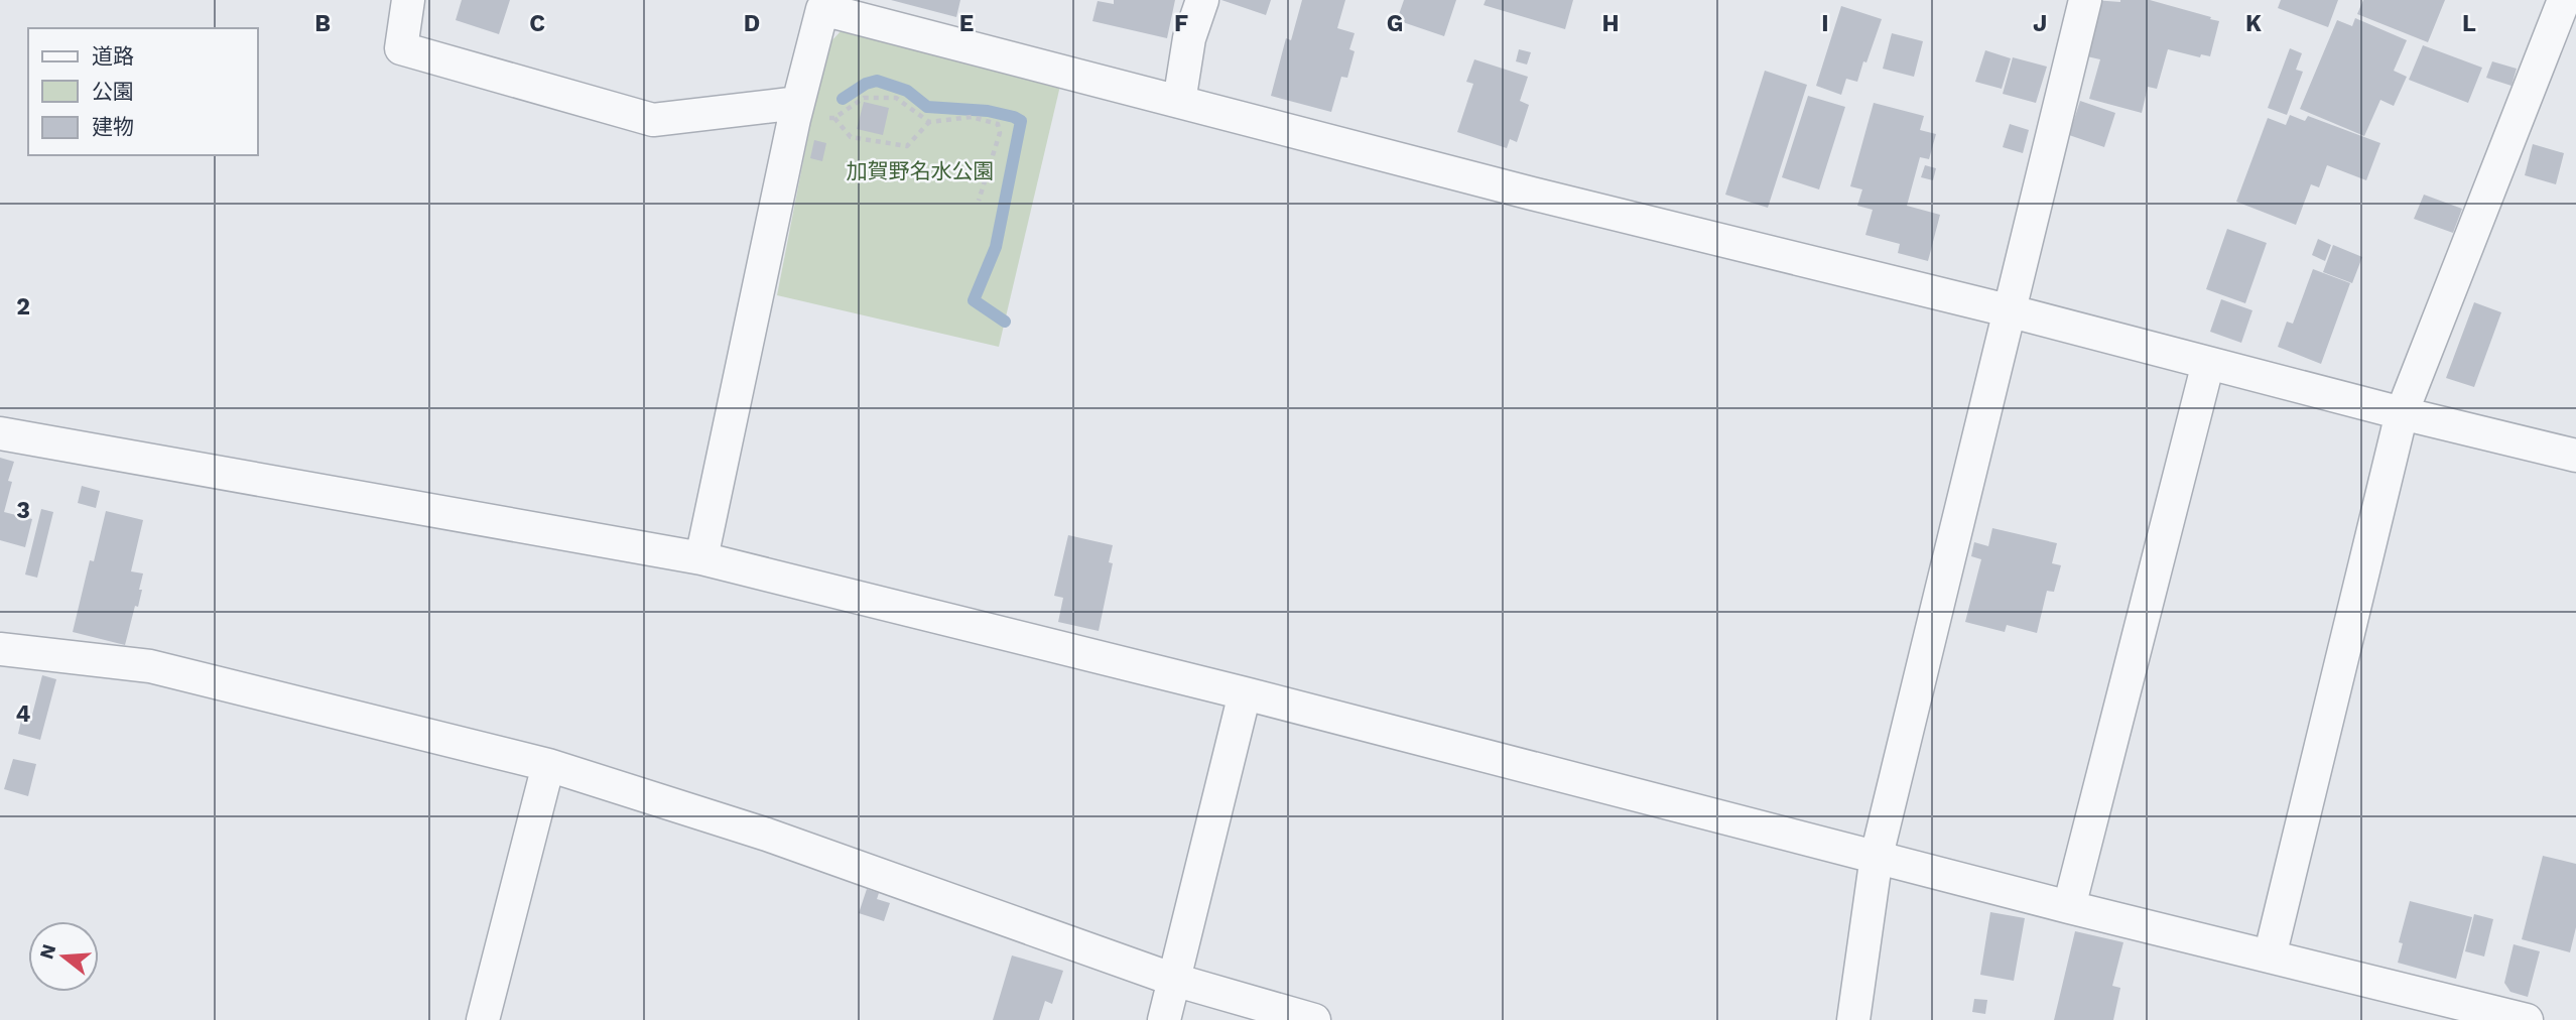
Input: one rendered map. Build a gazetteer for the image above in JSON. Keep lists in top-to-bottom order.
{
  "parks": ["加賀野名水公園"],
  "legend": ["道路", "公園", "建物"],
  "north": "left",
  "grid": {
    "columns": [
      "B",
      "C",
      "D",
      "E",
      "F",
      "G",
      "H",
      "I",
      "J",
      "K",
      "L"
    ],
    "rows": ["2", "3", "4"]
  }
}
